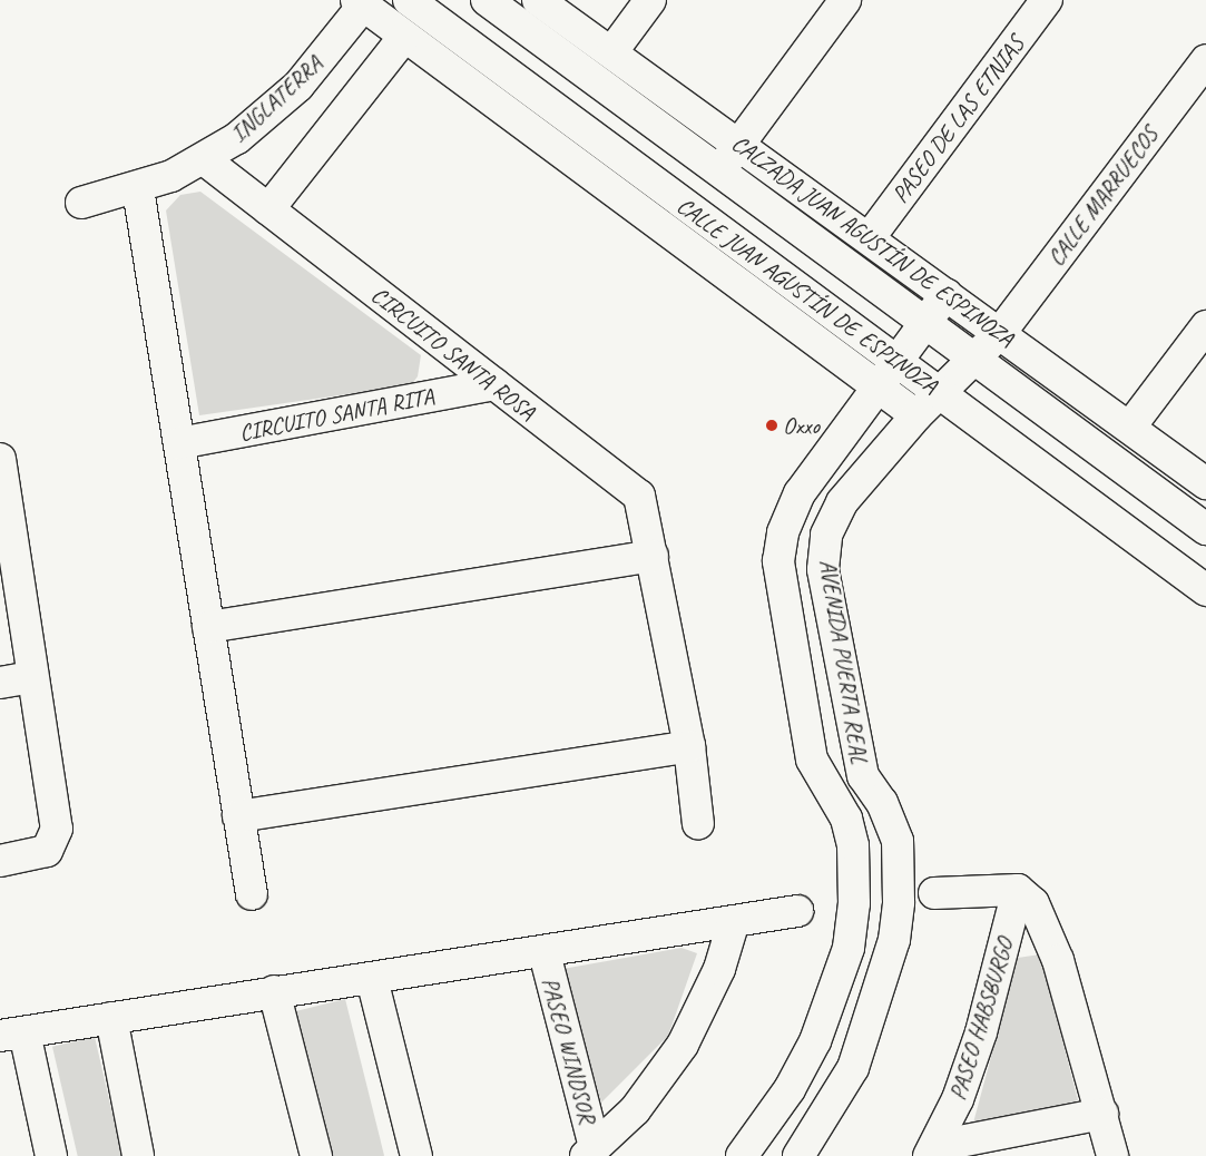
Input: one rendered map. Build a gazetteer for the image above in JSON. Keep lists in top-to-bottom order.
{
  "streets": {
    "street": [
      "INGLATERRA",
      "PASEO DE LAS ETNIAS",
      "CALLE MARRUECOS",
      "CALZADA JUAN AGUSTÍN DE ESPINOZA",
      "CALLE JUAN AGUSTÍN DE ESPINOZA",
      "CIRCUITO SANTA ROSA",
      "CIRCUITO SANTA RITA",
      "AVENIDA PUERTA REAL",
      "PASEO HABSBURGO",
      "PASEO WINDSOR"
    ]
  },
  "crossings": [
    ["INGLATERRA", "CIRCUITO SANTA ROSA"],
    ["PASEO DE LAS ETNIAS", "CALZADA JUAN AGUSTÍN DE ESPINOZA"],
    ["CALLE MARRUECOS", "CALZADA JUAN AGUSTÍN DE ESPINOZA"],
    ["CALLE MARRUECOS", "CALLE JUAN AGUSTÍN DE ESPINOZA"],
    ["CALLE MARRUECOS", "AVENIDA PUERTA REAL"],
    ["CALZADA JUAN AGUSTÍN DE ESPINOZA", "AVENIDA PUERTA REAL"],
    ["CALLE JUAN AGUSTÍN DE ESPINOZA", "AVENIDA PUERTA REAL"],
    ["CIRCUITO SANTA ROSA", "CIRCUITO SANTA RITA"]
  ],
  "places": ["Oxxo"]
}
